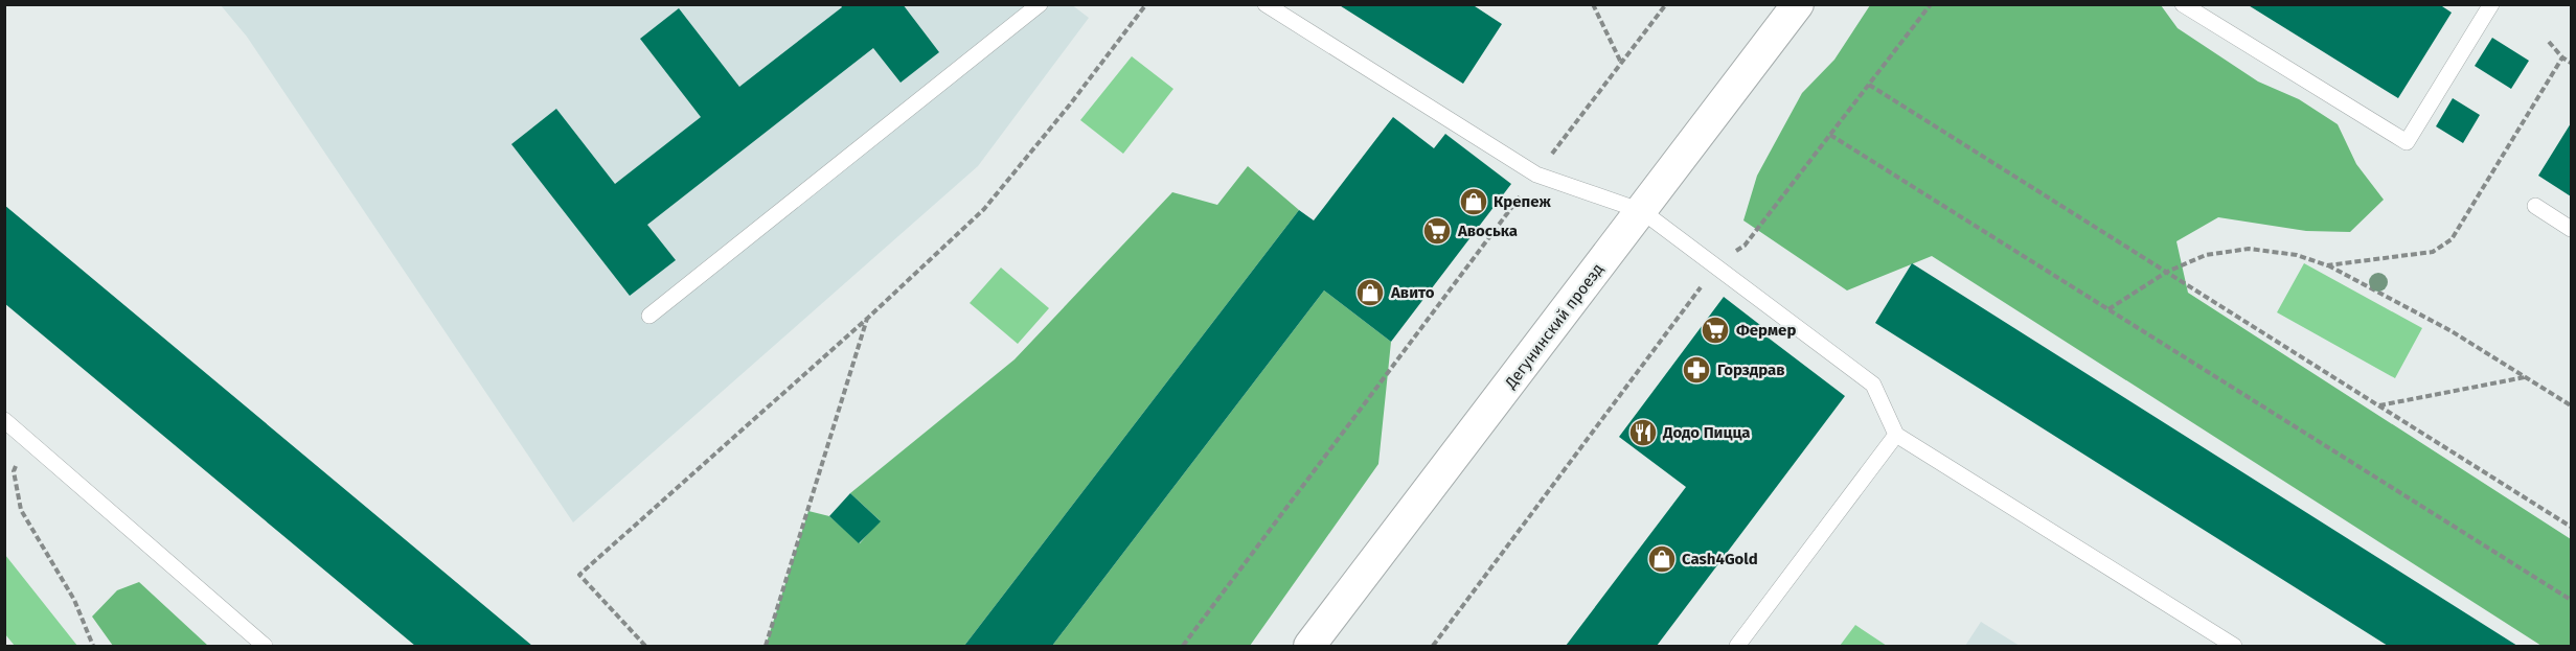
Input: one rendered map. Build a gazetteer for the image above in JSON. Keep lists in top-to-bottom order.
{
  "streets": {
    "street": ["Дегунинский проезд"]
  },
  "places": {
    "shop": ["Крепеж", "Авито", "Cash4Gold"],
    "supermarket": ["Авоська", "Фермер"],
    "pharmacy": ["Горздрав"],
    "restaurant": ["Додо Пицца"]
  }
}
